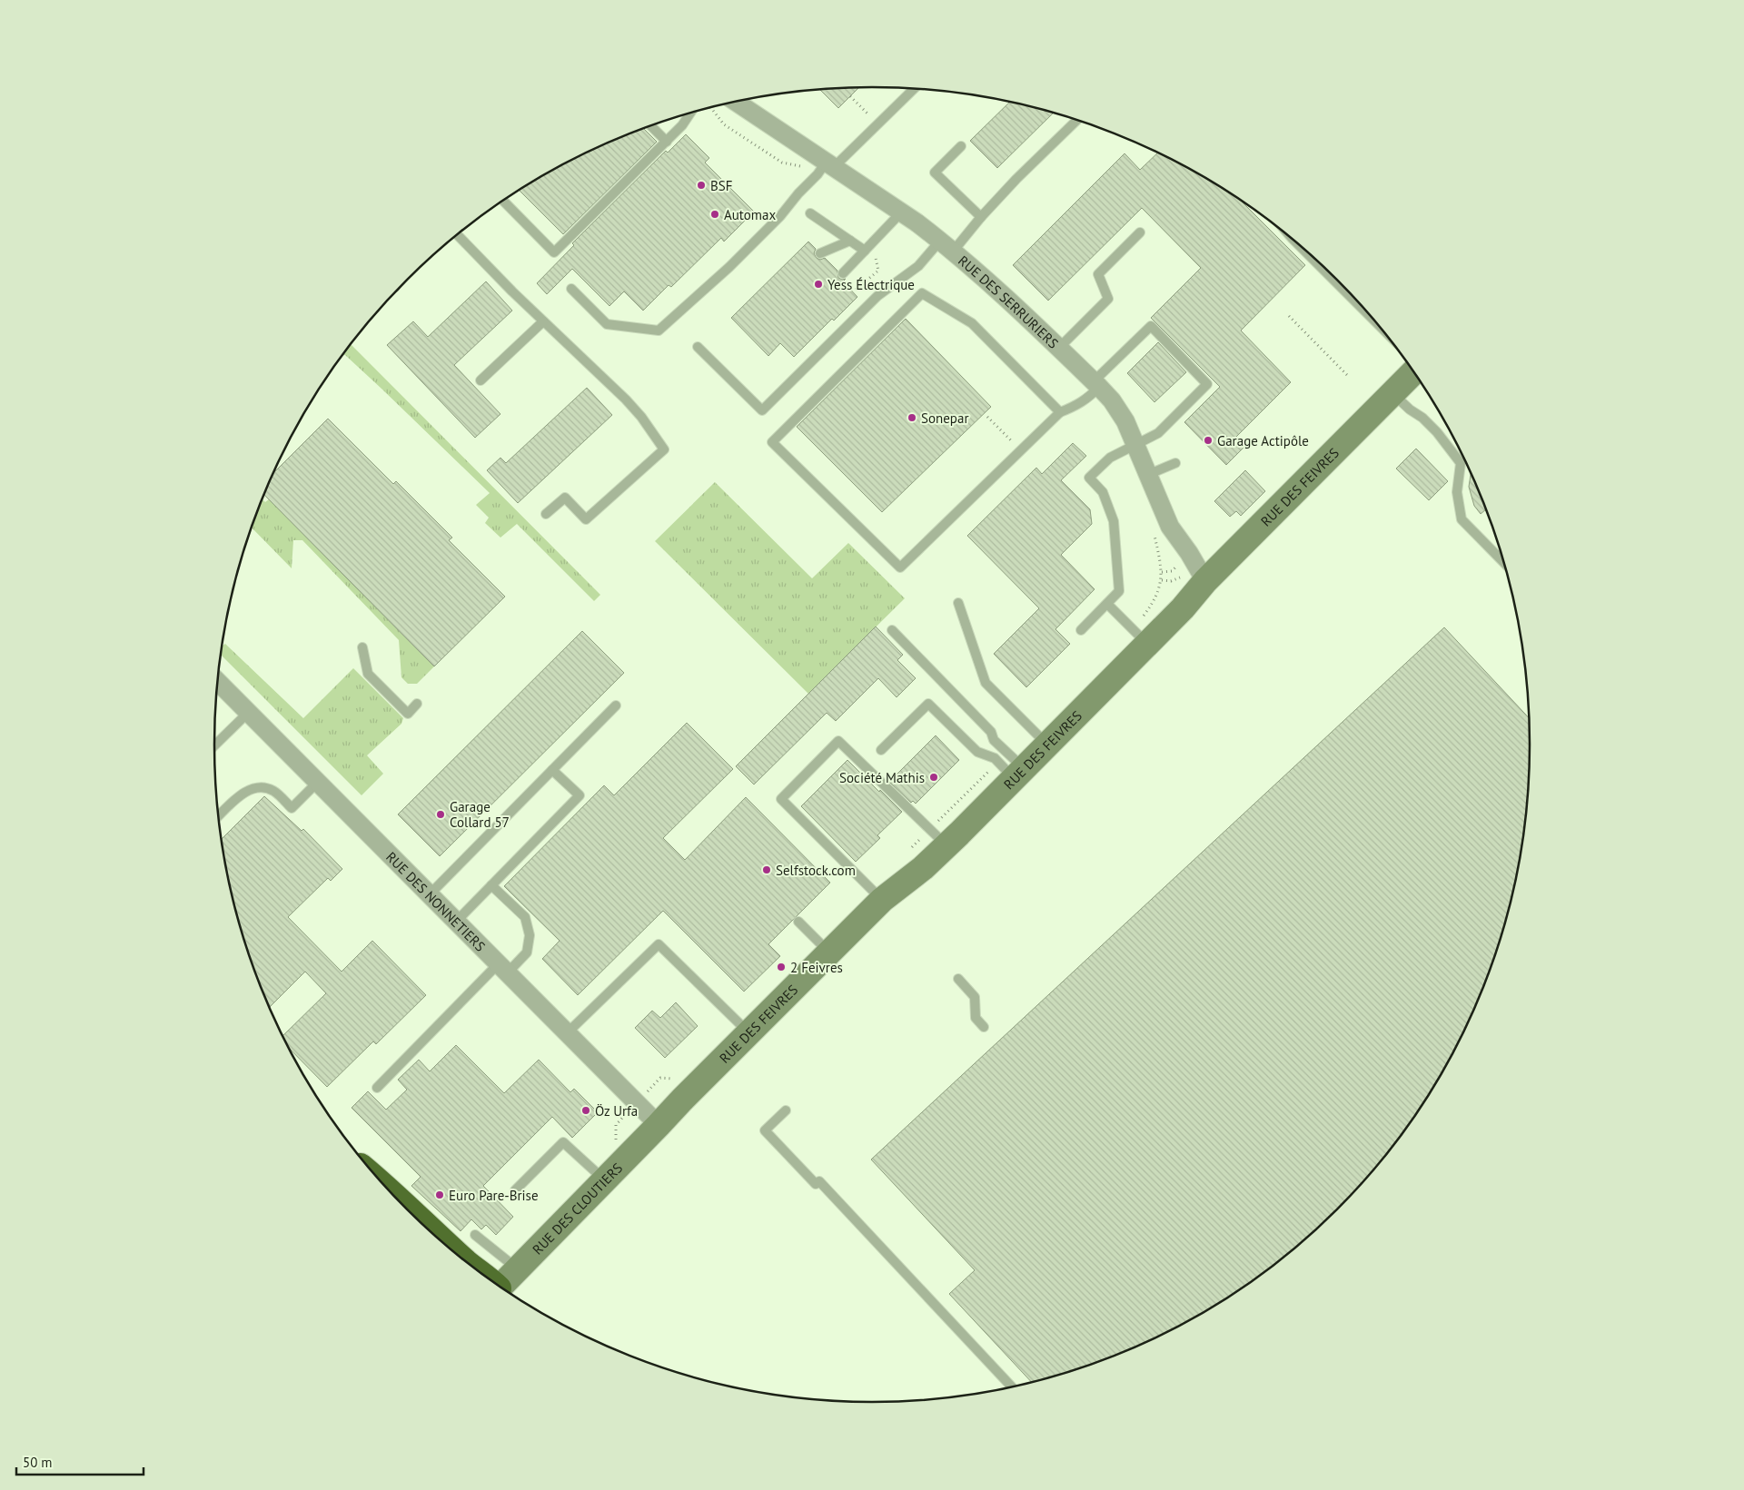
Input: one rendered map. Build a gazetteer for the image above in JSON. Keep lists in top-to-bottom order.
{
  "streets": {
    "street": [
      "RUE DES SERRURIERS",
      "RUE DES FEIVRES",
      "RUE DES NONNETIERS",
      "RUE DES CLOUTIERS"
    ]
  },
  "crossings": [
    ["RUE DES SERRURIERS", "RUE DES FEIVRES"],
    ["RUE DES FEIVRES", "RUE DES NONNETIERS"],
    ["RUE DES FEIVRES", "RUE DES CLOUTIERS"],
    ["RUE DES NONNETIERS", "RUE DES CLOUTIERS"]
  ],
  "places": [
    "BSF",
    "Automax",
    "Yess Électrique",
    "Sonepar",
    "Garage Actipôle",
    "Société Mathis",
    "Garage Collard 57",
    "Selfstock.com",
    "2 Feivres",
    "Öz Urfa",
    "Euro Pare-Brise"
  ],
  "scale_bar": "50 m"
}
